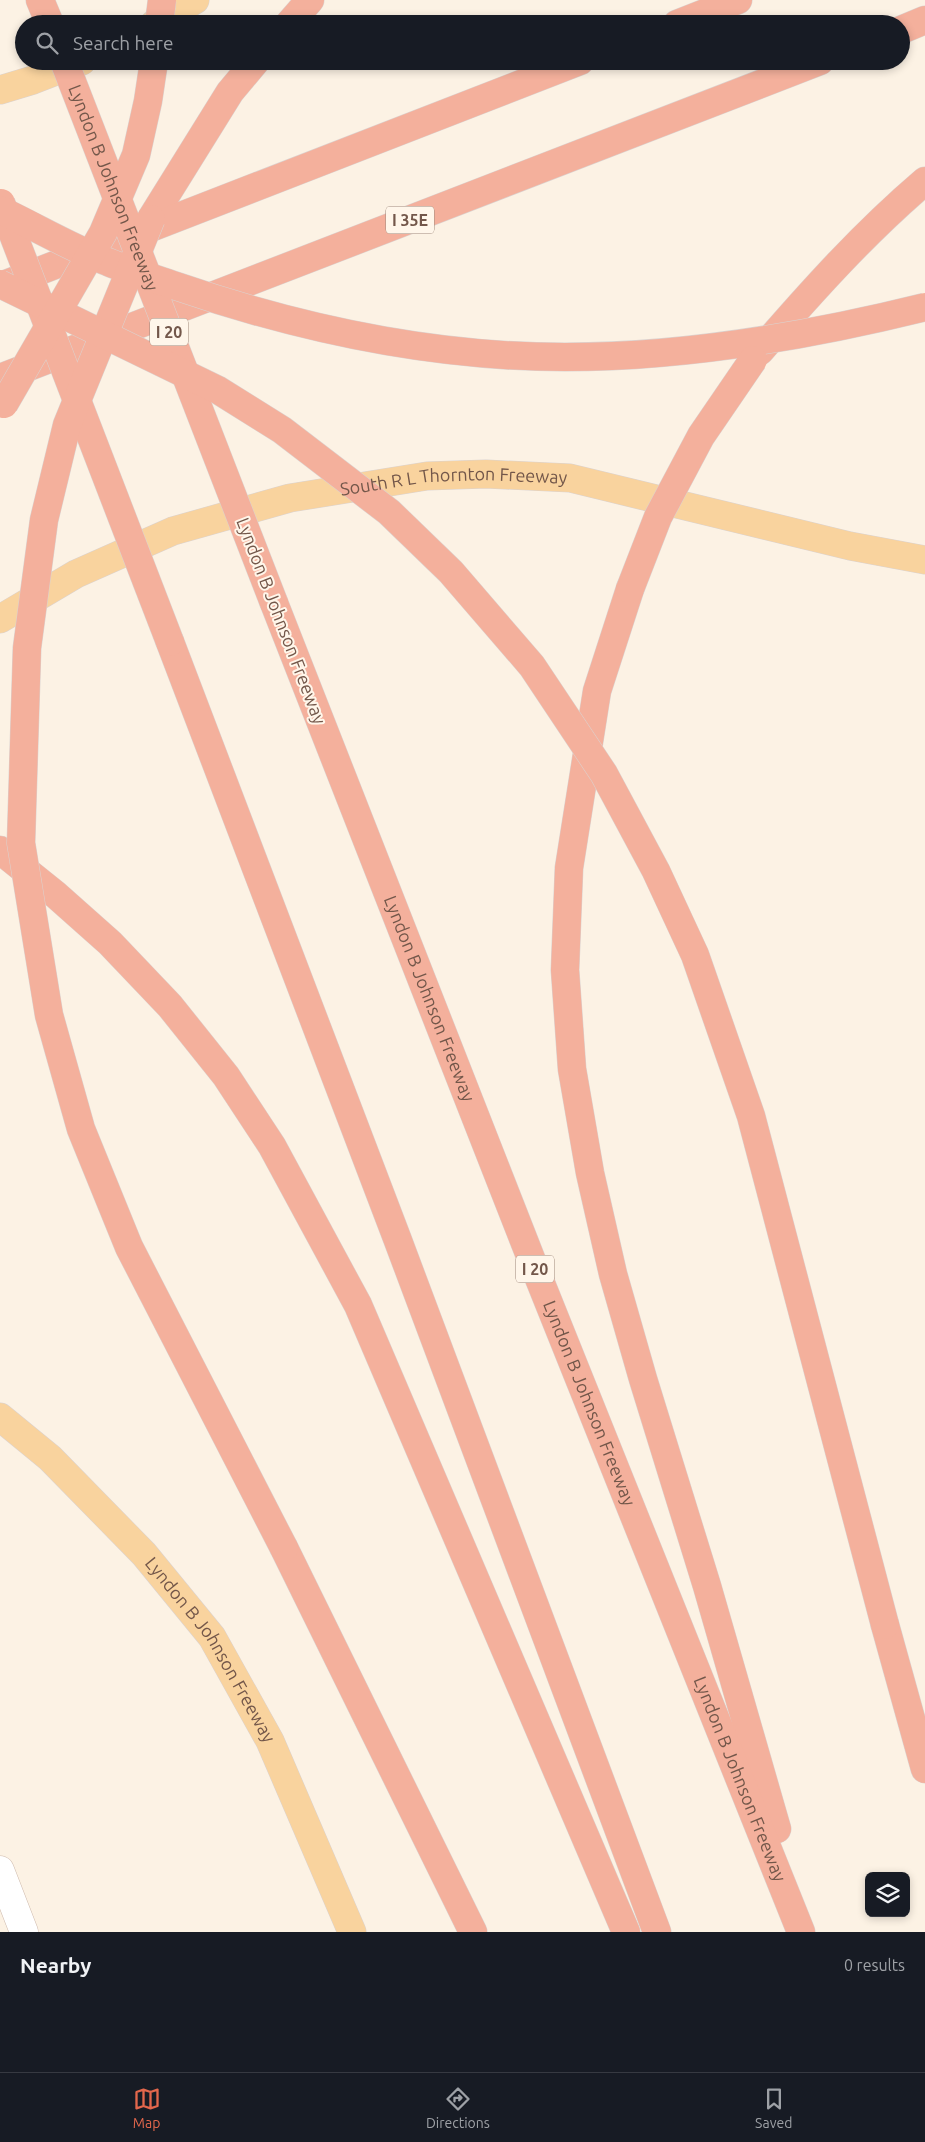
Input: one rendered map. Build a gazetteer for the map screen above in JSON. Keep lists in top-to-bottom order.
{
  "streets": {
    "highway": ["Lyndon B Johnson Freeway", "I 35E", "I 20"],
    "main road": ["South R L Thornton Freeway"]
  },
  "page": {
    "search": "Search here",
    "heading": ["Nearby", "0 results"],
    "nav": ["Map", "Directions", "Saved"]
  }
}
